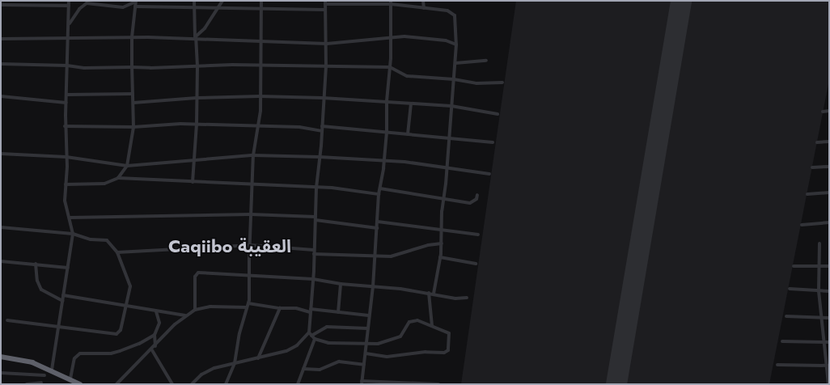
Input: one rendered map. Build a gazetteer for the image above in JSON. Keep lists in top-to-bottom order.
{
  "districts": ["Caqiibo العقيبة"]
}
